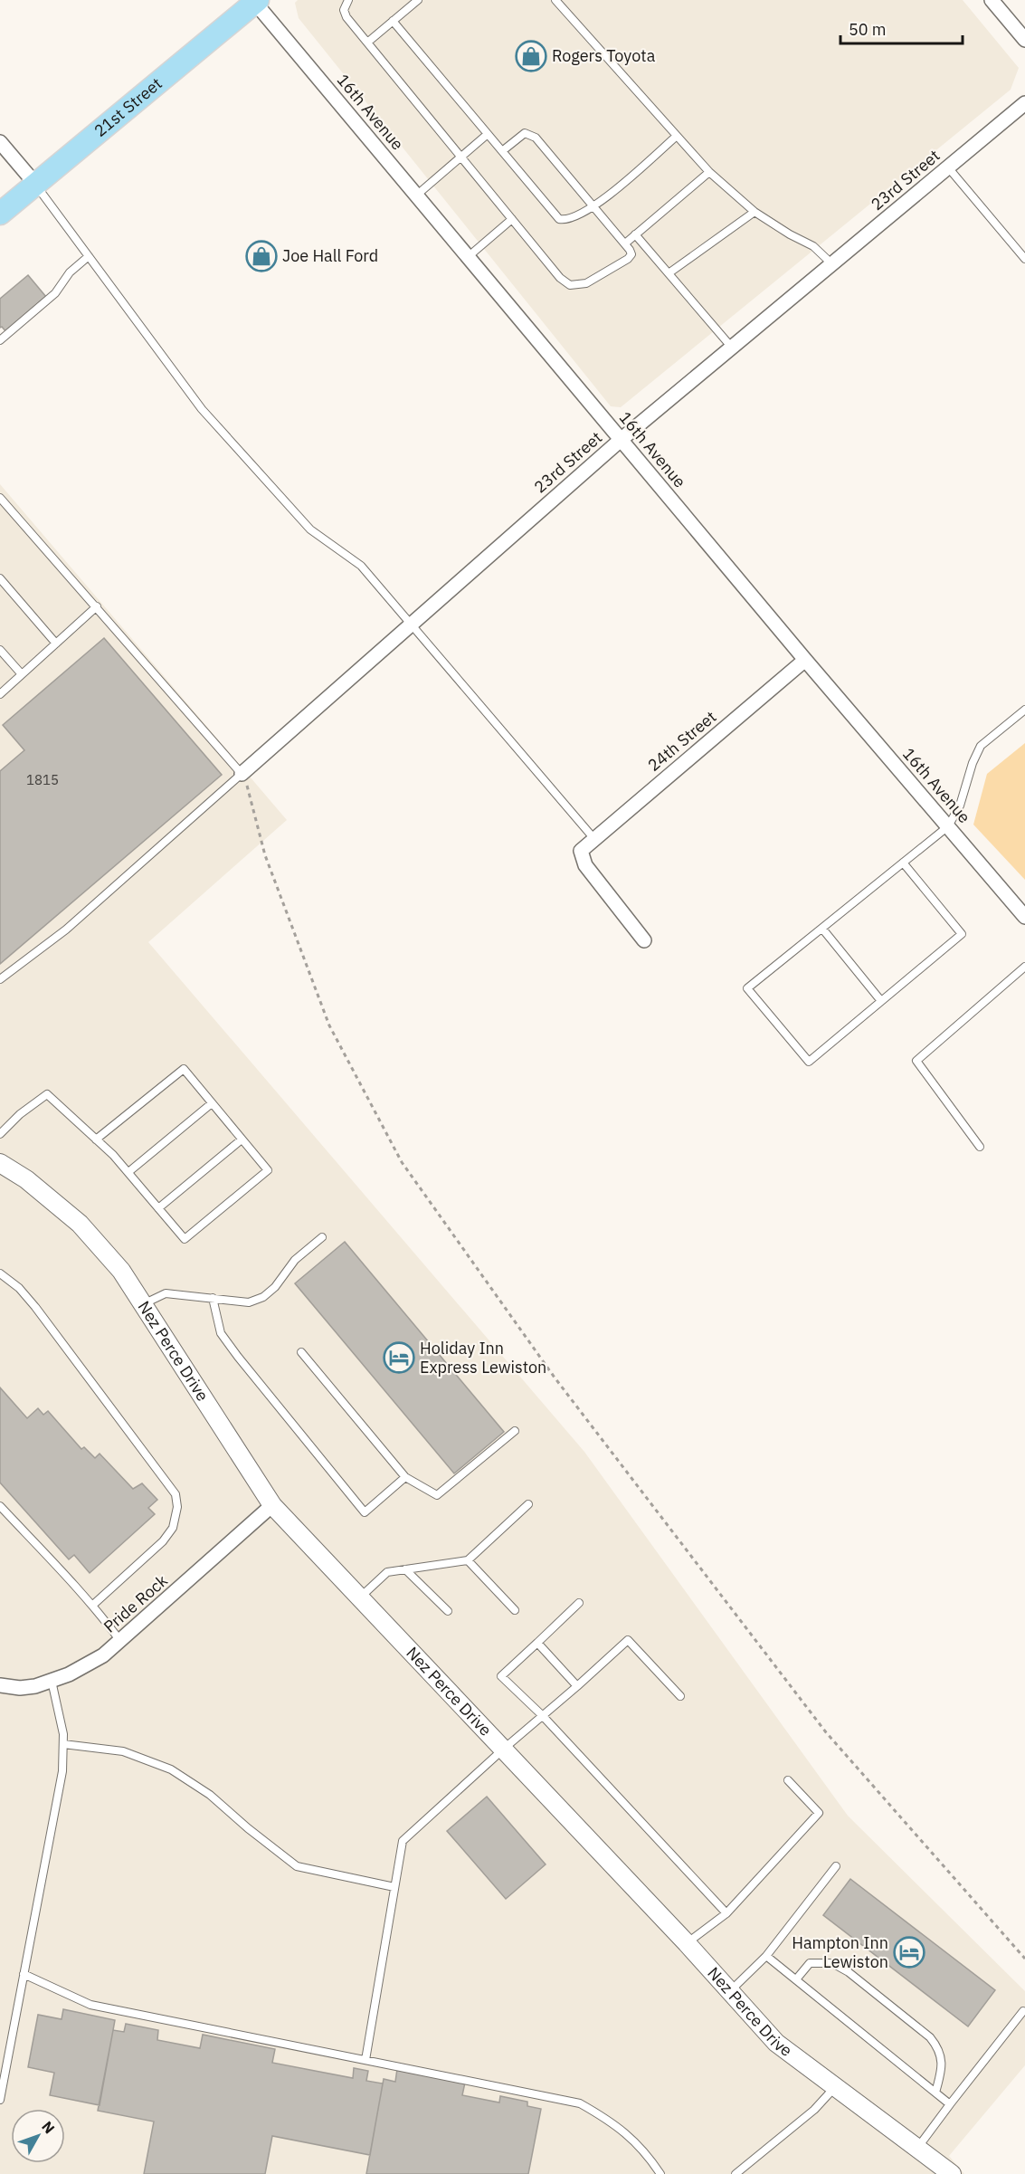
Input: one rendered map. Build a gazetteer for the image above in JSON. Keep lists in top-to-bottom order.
{
  "streets": {
    "main road": ["21st Street"],
    "street": [
      "16th Avenue",
      "23rd Street",
      "24th Street",
      "Nez Perce Drive",
      "Pride Rock"
    ]
  },
  "crossings": [
    ["21st Street", "16th Avenue"],
    ["16th Avenue", "23rd Street"],
    ["16th Avenue", "24th Street"],
    ["Nez Perce Drive", "Pride Rock"]
  ],
  "places": {
    "shop": ["Rogers Toyota", "Joe Hall Ford"],
    "hotel": ["Holiday Inn Express Lewiston", "Hampton Inn Lewiston"]
  },
  "house_numbers": ["1815"],
  "scale_bar": "50 m",
  "north": "top right"
}
